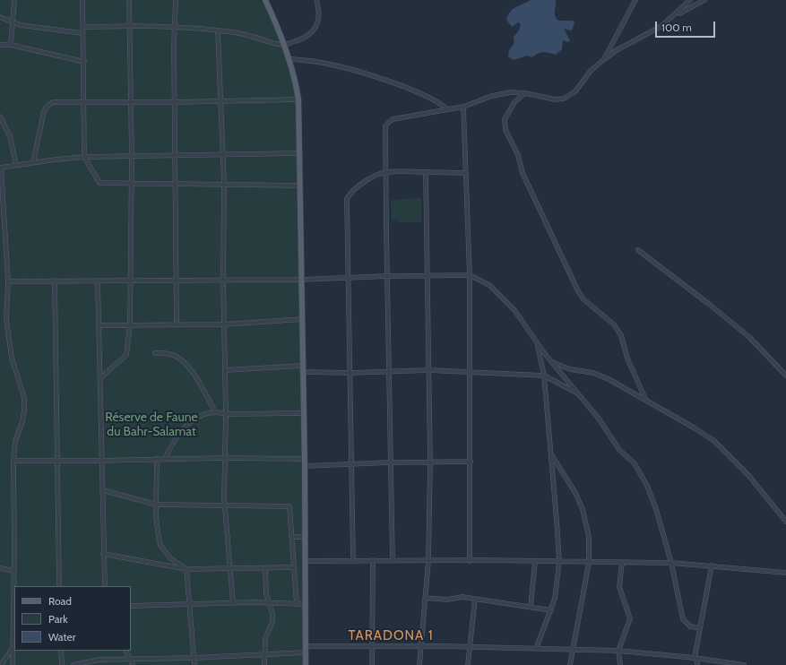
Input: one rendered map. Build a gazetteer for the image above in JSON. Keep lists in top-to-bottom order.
{
  "districts": ["TARADONA 1"],
  "parks": ["Réserve de Faune du Bahr-Salamat"],
  "legend": ["Road", "Park", "Water"],
  "scale_bar": "100 m"
}
